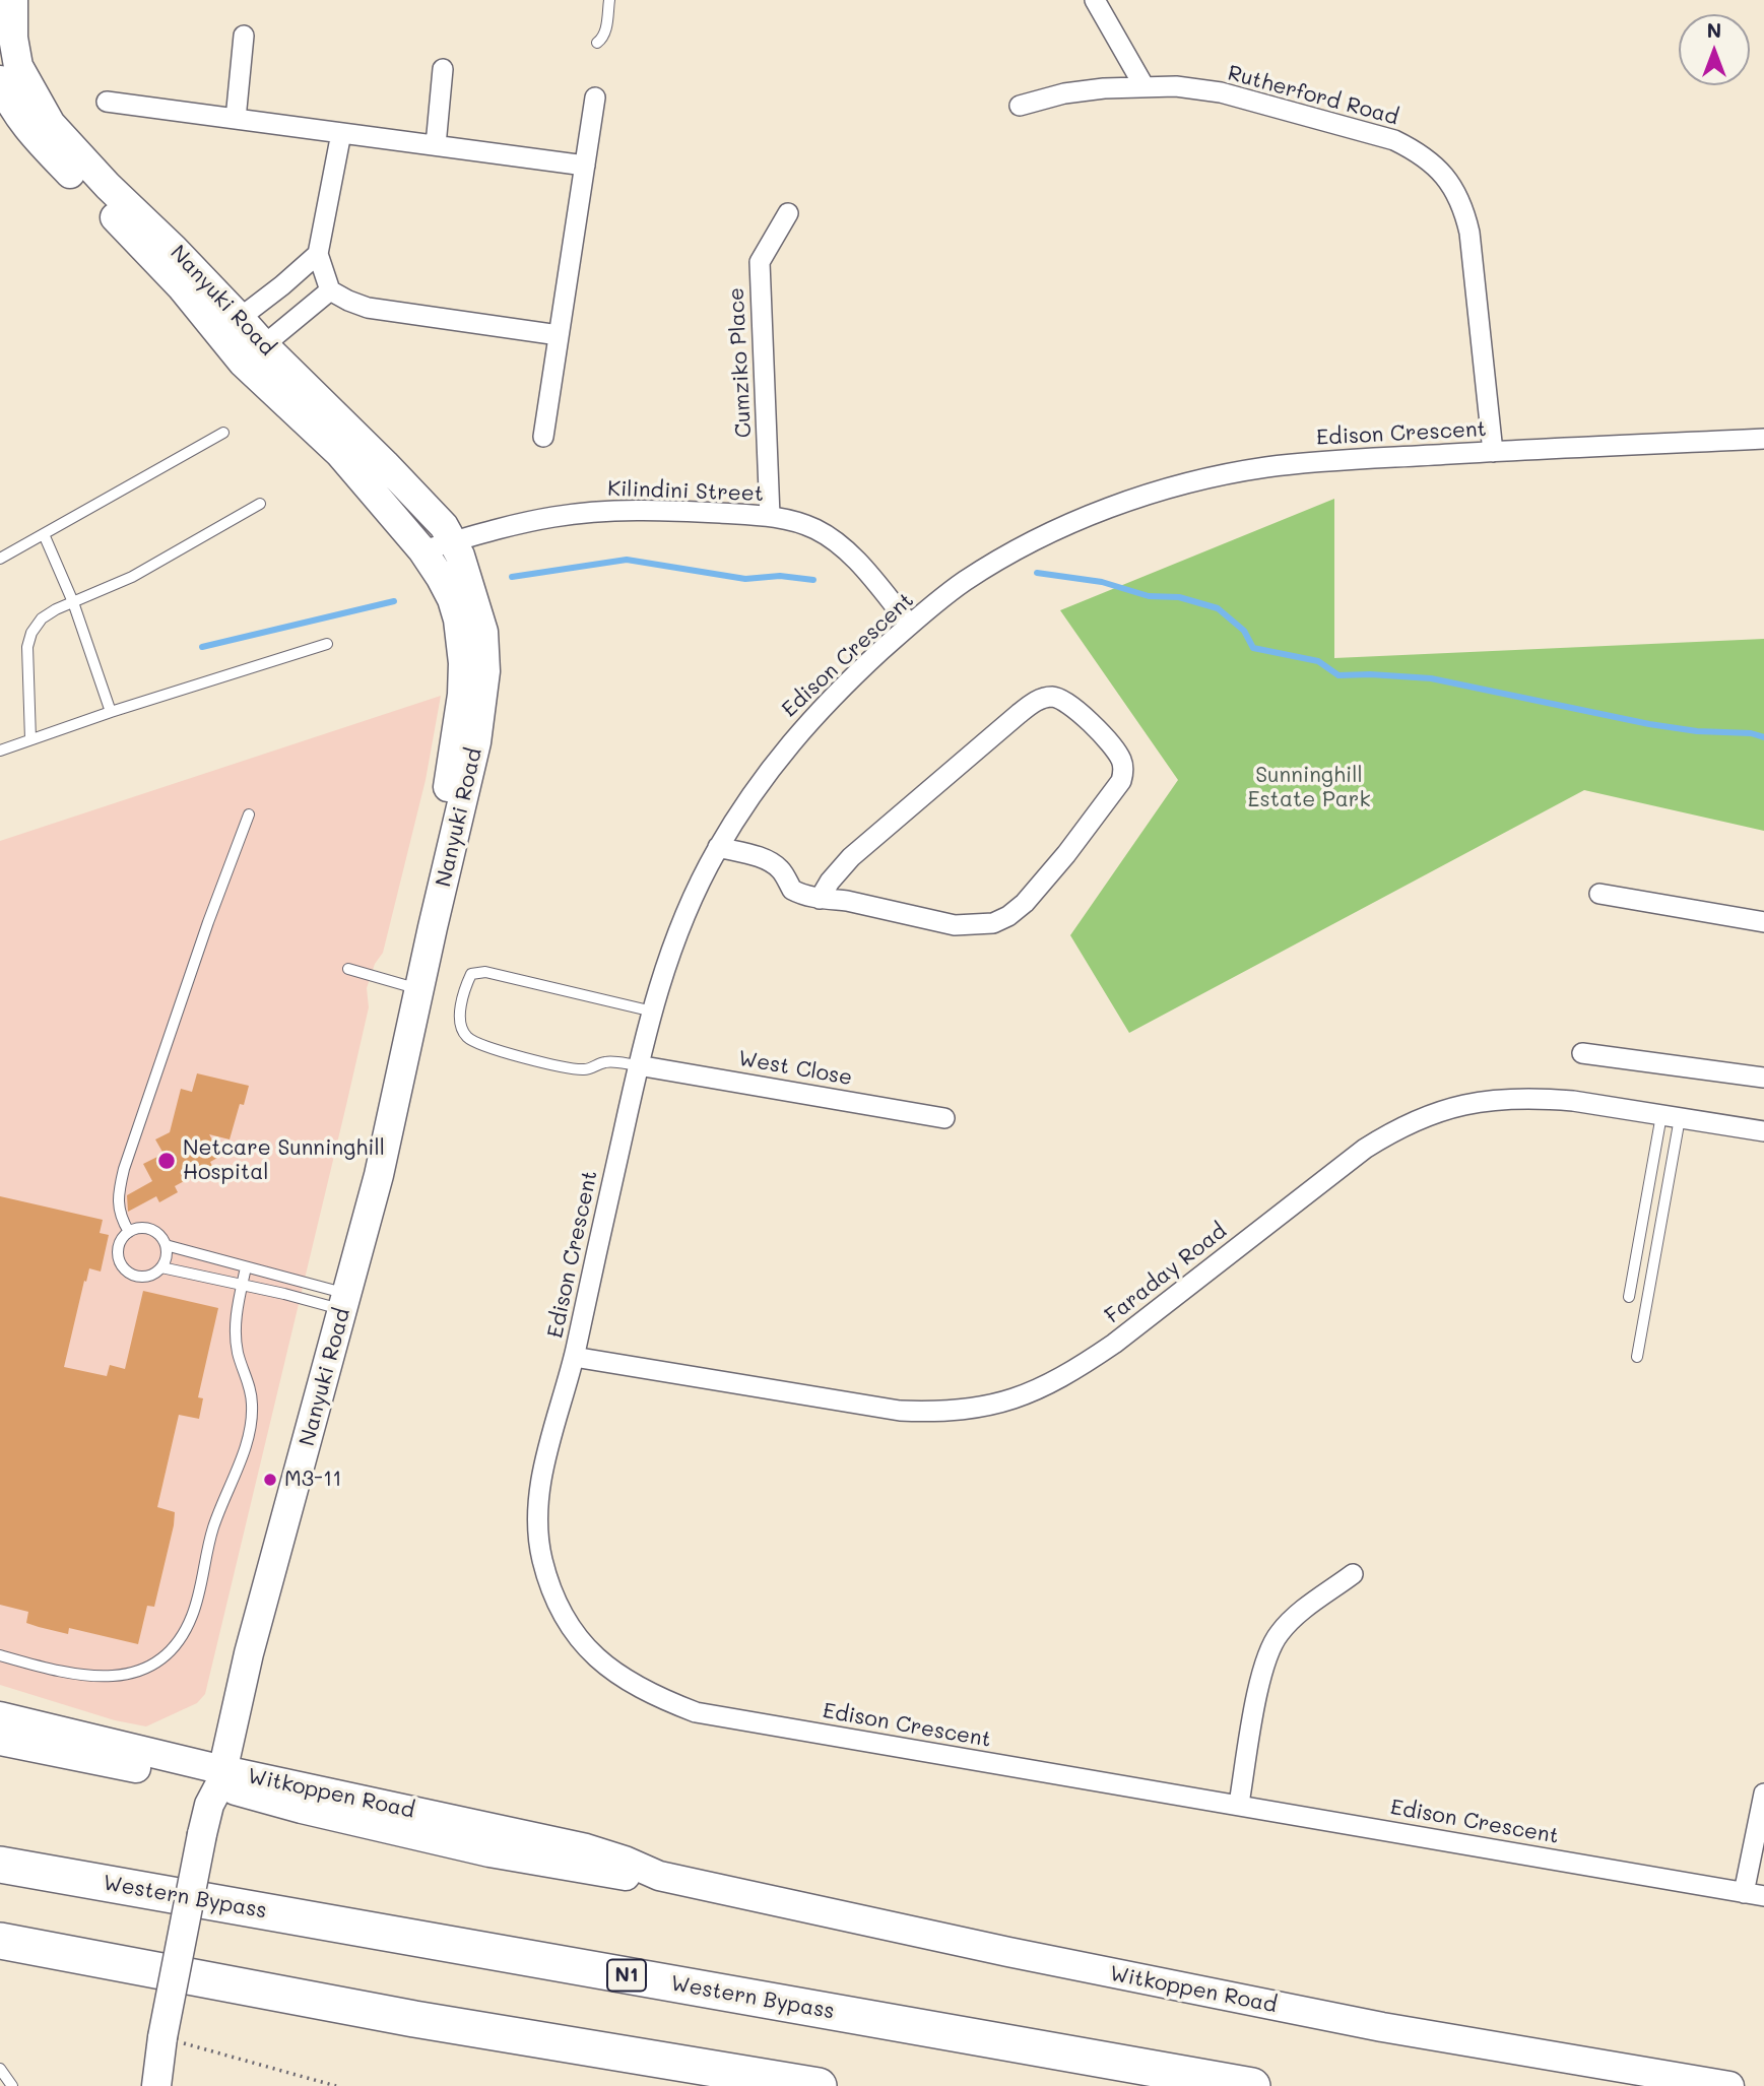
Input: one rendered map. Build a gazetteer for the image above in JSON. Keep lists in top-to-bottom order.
{
  "streets": {
    "highway": ["Western Bypass", "N1"],
    "main road": ["Nanyuki Road", "Witkoppen Road"],
    "street": [
      "Rutherford Road",
      "Cumziko Place",
      "Edison Crescent",
      "Kilindini Street",
      "West Close",
      "Faraday Road"
    ]
  },
  "crossings": [
    ["Rutherford Road", "Edison Crescent"],
    ["Nanyuki Road", "Kilindini Street"],
    ["Nanyuki Road", "Witkoppen Road"],
    ["Cumziko Place", "Kilindini Street"],
    ["Edison Crescent", "Kilindini Street"],
    ["Edison Crescent", "West Close"],
    ["Edison Crescent", "Faraday Road"]
  ],
  "parks": ["Sunninghill Estate Park"],
  "places": ["Netcare Sunninghill Hospital", "M3-11"],
  "north": "top"
}
